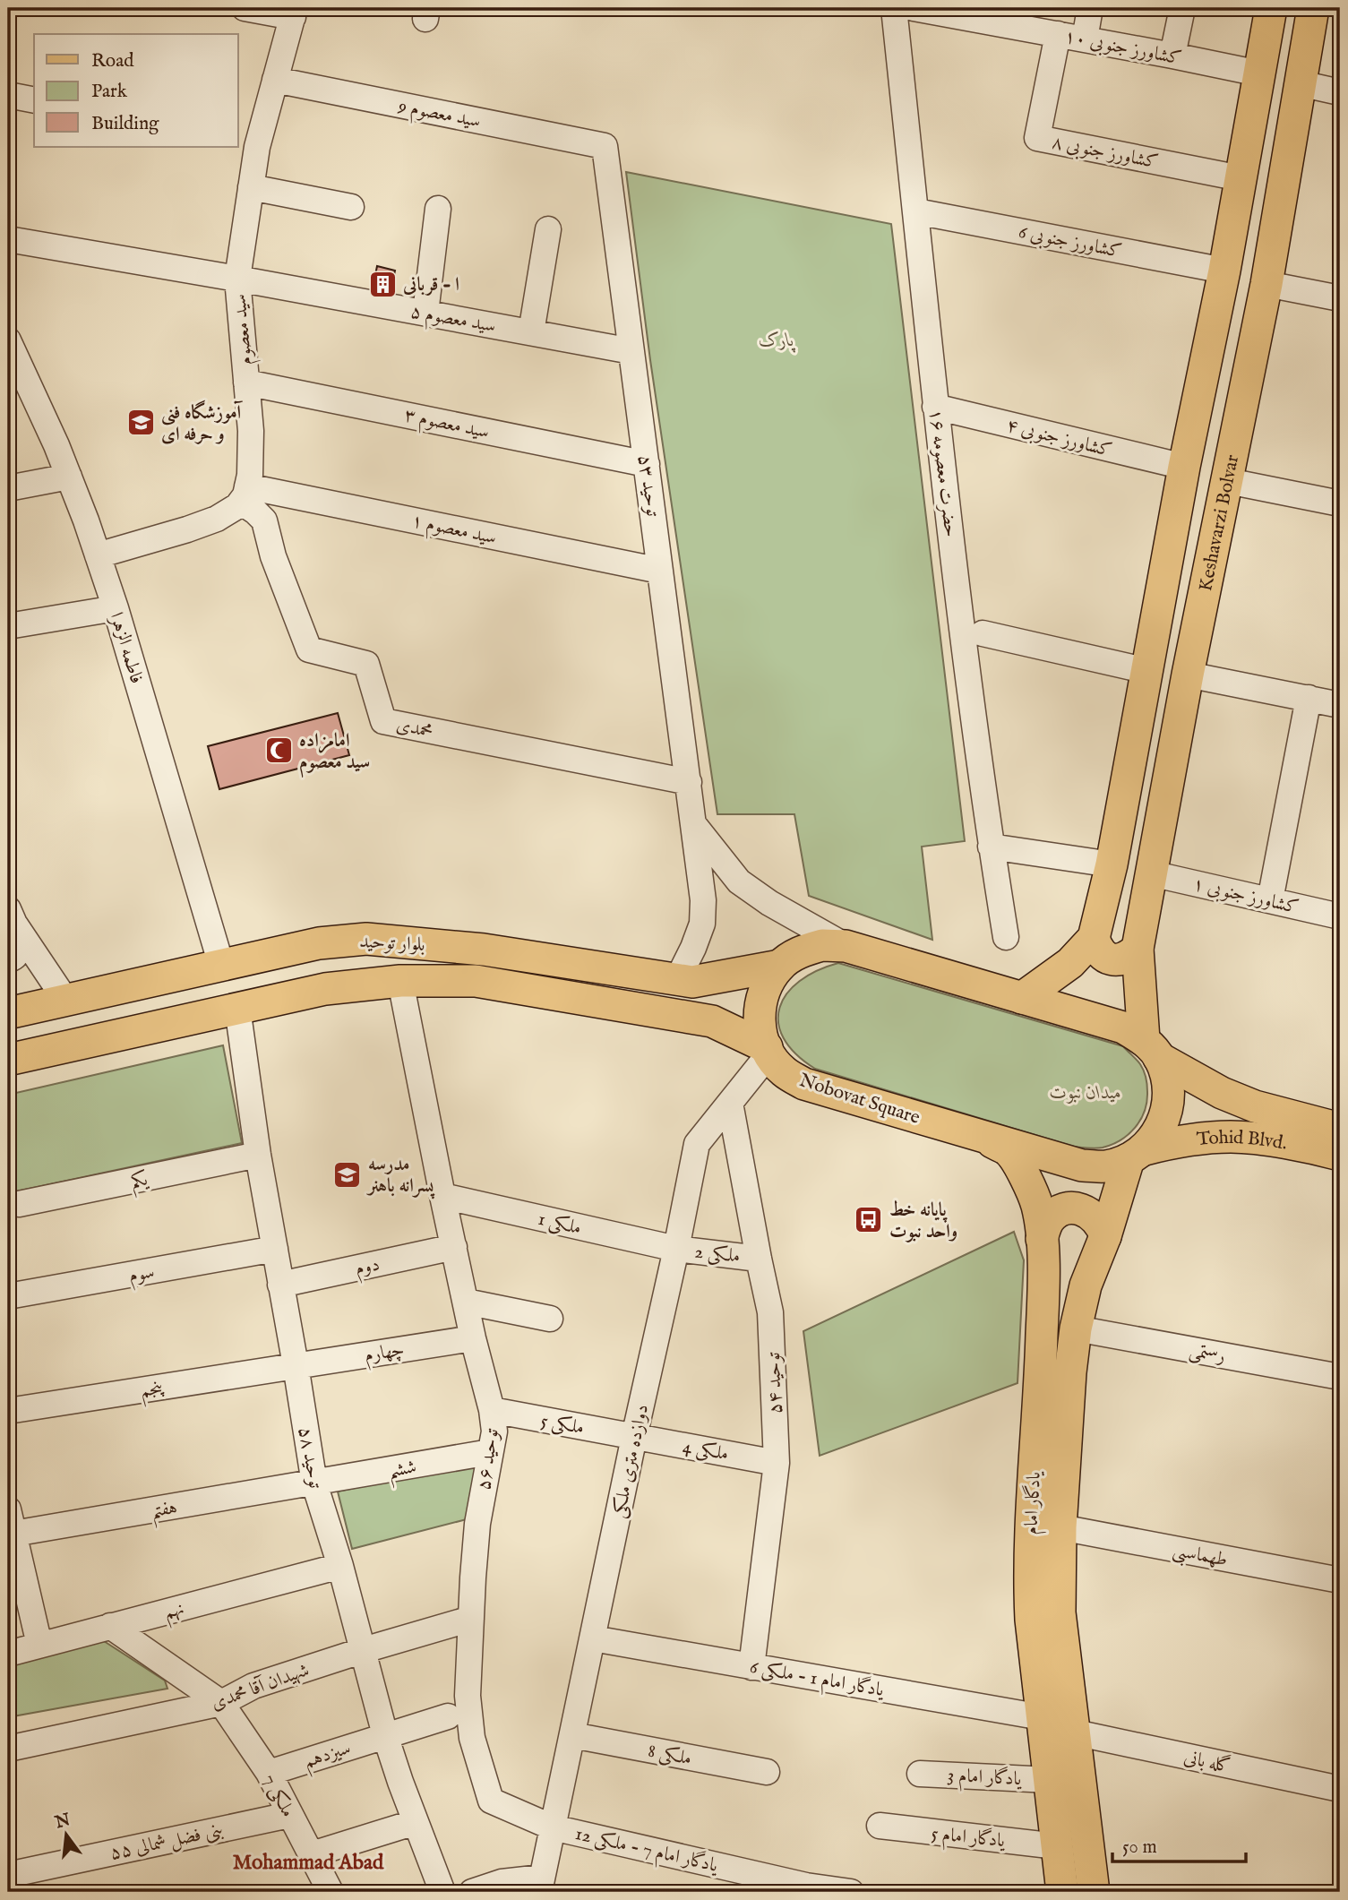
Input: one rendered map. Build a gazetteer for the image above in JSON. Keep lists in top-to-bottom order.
{
  "streets": {
    "main road": [
      "Keshavarzi Bolvar",
      "بلوار توحید",
      "Nobovat Square",
      "Tohid Blvd.",
      "یادگار امام"
    ],
    "street": [
      "کشاورز جنوبی ۱۰",
      "سید معصوم 9",
      "کشاورز جنوبی ۸",
      "کشاورز جنوبی 6",
      "سید معصوم ۵",
      "سید معصوم",
      "سید معصوم ۳",
      "کشاورز جنوبی ۴",
      "حضرت معصومه ۱۶",
      "توحید ۵۳",
      "سید معصوم ۱",
      "فاطمه الزهرا",
      "محمدی",
      "کشاورز جنوبی ۱",
      "یکم",
      "ملکی 1",
      "ملکی 2",
      "دوم",
      "سوم",
      "چهارم",
      "رستمی",
      "توحید ۵۴",
      "پنجم",
      "ملکی 5",
      "ملکی 4",
      "توحید ۵۸",
      "توحید ۵۶",
      "دوازده متری ملکی",
      "ششم",
      "هفتم",
      "طهماسبی",
      "نهم",
      "یادگار امام 1 - ملکی 6",
      "شهیدان آقا محمدی",
      "سیزدهم",
      "ملکی 8",
      "گله بانی",
      "یادگار امام 3",
      "ملکی 7",
      "یادگار امام 5",
      "بنی فضل شمالی ۵۵",
      "یادگار امام 7 - ملکی 12"
    ]
  },
  "crossings": [
    ["کشاورز جنوبی ۱۰", "کشاورز جنوبی ۸"],
    ["سید معصوم 9", "سید معصوم"],
    ["سید معصوم 9", "توحید ۵۳"],
    ["کشاورز جنوبی 6", "حضرت معصومه ۱۶"],
    ["سید معصوم ۵", "سید معصوم"],
    ["سید معصوم ۵", "توحید ۵۳"],
    ["سید معصوم", "سید معصوم ۳"],
    ["سید معصوم", "سید معصوم ۱"],
    ["سید معصوم", "محمدی"],
    ["سید معصوم ۳", "توحید ۵۳"],
    ["کشاورز جنوبی ۴", "حضرت معصومه ۱۶"],
    ["توحید ۵۳", "سید معصوم ۱"],
    ["توحید ۵۳", "محمدی"],
    ["توحید ۵۳", "بلوار توحید"],
    ["Keshavarzi Bolvar", "کشاورز جنوبی ۱"],
    ["Keshavarzi Bolvar", "Tohid Blvd."],
    ["سید معصوم ۱", "محمدی"],
    ["فاطمه الزهرا", "بلوار توحید"],
    ["بلوار توحید", "Nobovat Square"],
    ["بلوار توحید", "توحید ۵۸"],
    ["بلوار توحید", "توحید ۵۶"],
    ["بلوار توحید", "دوازده متری ملکی"],
    ["Nobovat Square", "Tohid Blvd."],
    ["Nobovat Square", "دوازده متری ملکی"],
    ["Nobovat Square", "یادگار امام"],
    ["Tohid Blvd.", "یادگار امام"],
    ["یکم", "توحید ۵۸"],
    ["ملکی 1", "ملکی 2"],
    ["ملکی 1", "توحید ۵۶"],
    ["ملکی 1", "دوازده متری ملکی"],
    ["ملکی 2", "توحید ۵۴"],
    ["ملکی 2", "دوازده متری ملکی"],
    ["دوم", "توحید ۵۸"],
    ["دوم", "توحید ۵۶"],
    ["سوم", "توحید ۵۸"],
    ["چهارم", "پنجم"],
    ["چهارم", "توحید ۵۸"],
    ["چهارم", "توحید ۵۶"],
    ["رستمی", "یادگار امام"],
    ["توحید ۵۴", "ملکی 4"],
    ["توحید ۵۴", "دوازده متری ملکی"],
    ["توحید ۵۴", "یادگار امام 1 - ملکی 6"],
    ["پنجم", "توحید ۵۸"],
    ["ملکی 5", "ملکی 4"],
    ["ملکی 5", "توحید ۵۶"],
    ["ملکی 5", "دوازده متری ملکی"],
    ["ملکی 4", "دوازده متری ملکی"],
    ["توحید ۵۸", "ششم"],
    ["توحید ۵۸", "هفتم"],
    ["توحید ۵۸", "نهم"],
    ["توحید ۵۸", "شهیدان آقا محمدی"],
    ["توحید ۵۸", "سیزدهم"],
    ["توحید ۵۶", "دوازده متری ملکی"],
    ["توحید ۵۶", "ششم"],
    ["توحید ۵۶", "شهیدان آقا محمدی"],
    ["توحید ۵۶", "یادگار امام 7 - ملکی 12"],
    ["دوازده متری ملکی", "یادگار امام 1 - ملکی 6"],
    ["دوازده متری ملکی", "ملکی 8"],
    ["دوازده متری ملکی", "یادگار امام 7 - ملکی 12"],
    ["ششم", "هفتم"],
    ["یادگار امام", "طهماسبی"],
    ["یادگار امام", "یادگار امام 1 - ملکی 6"],
    ["یادگار امام", "گله بانی"],
    ["یادگار امام", "یادگار امام 3"],
    ["یادگار امام", "یادگار امام 5"],
    ["شهیدان آقا محمدی", "ملکی 7"],
    ["سیزدهم", "ملکی 7"],
    ["ملکی 7", "بنی فضل شمالی ۵۵"]
  ],
  "districts": ["Mohammad Abad"],
  "parks": ["پارک", "میدان نبوت"],
  "places": {
    "building": ["ا - قربانی"],
    "school or university": ["آموزشگاه فنی و حرفه ای", "مدرسه پسرانه باهنر"],
    "mosque": ["امامزاده سید معصوم"],
    "bus stop": ["پایانه خط واحد نبوت"]
  },
  "legend": ["Road", "Park", "Building"],
  "scale_bar": "50 m",
  "north": "top"
}
